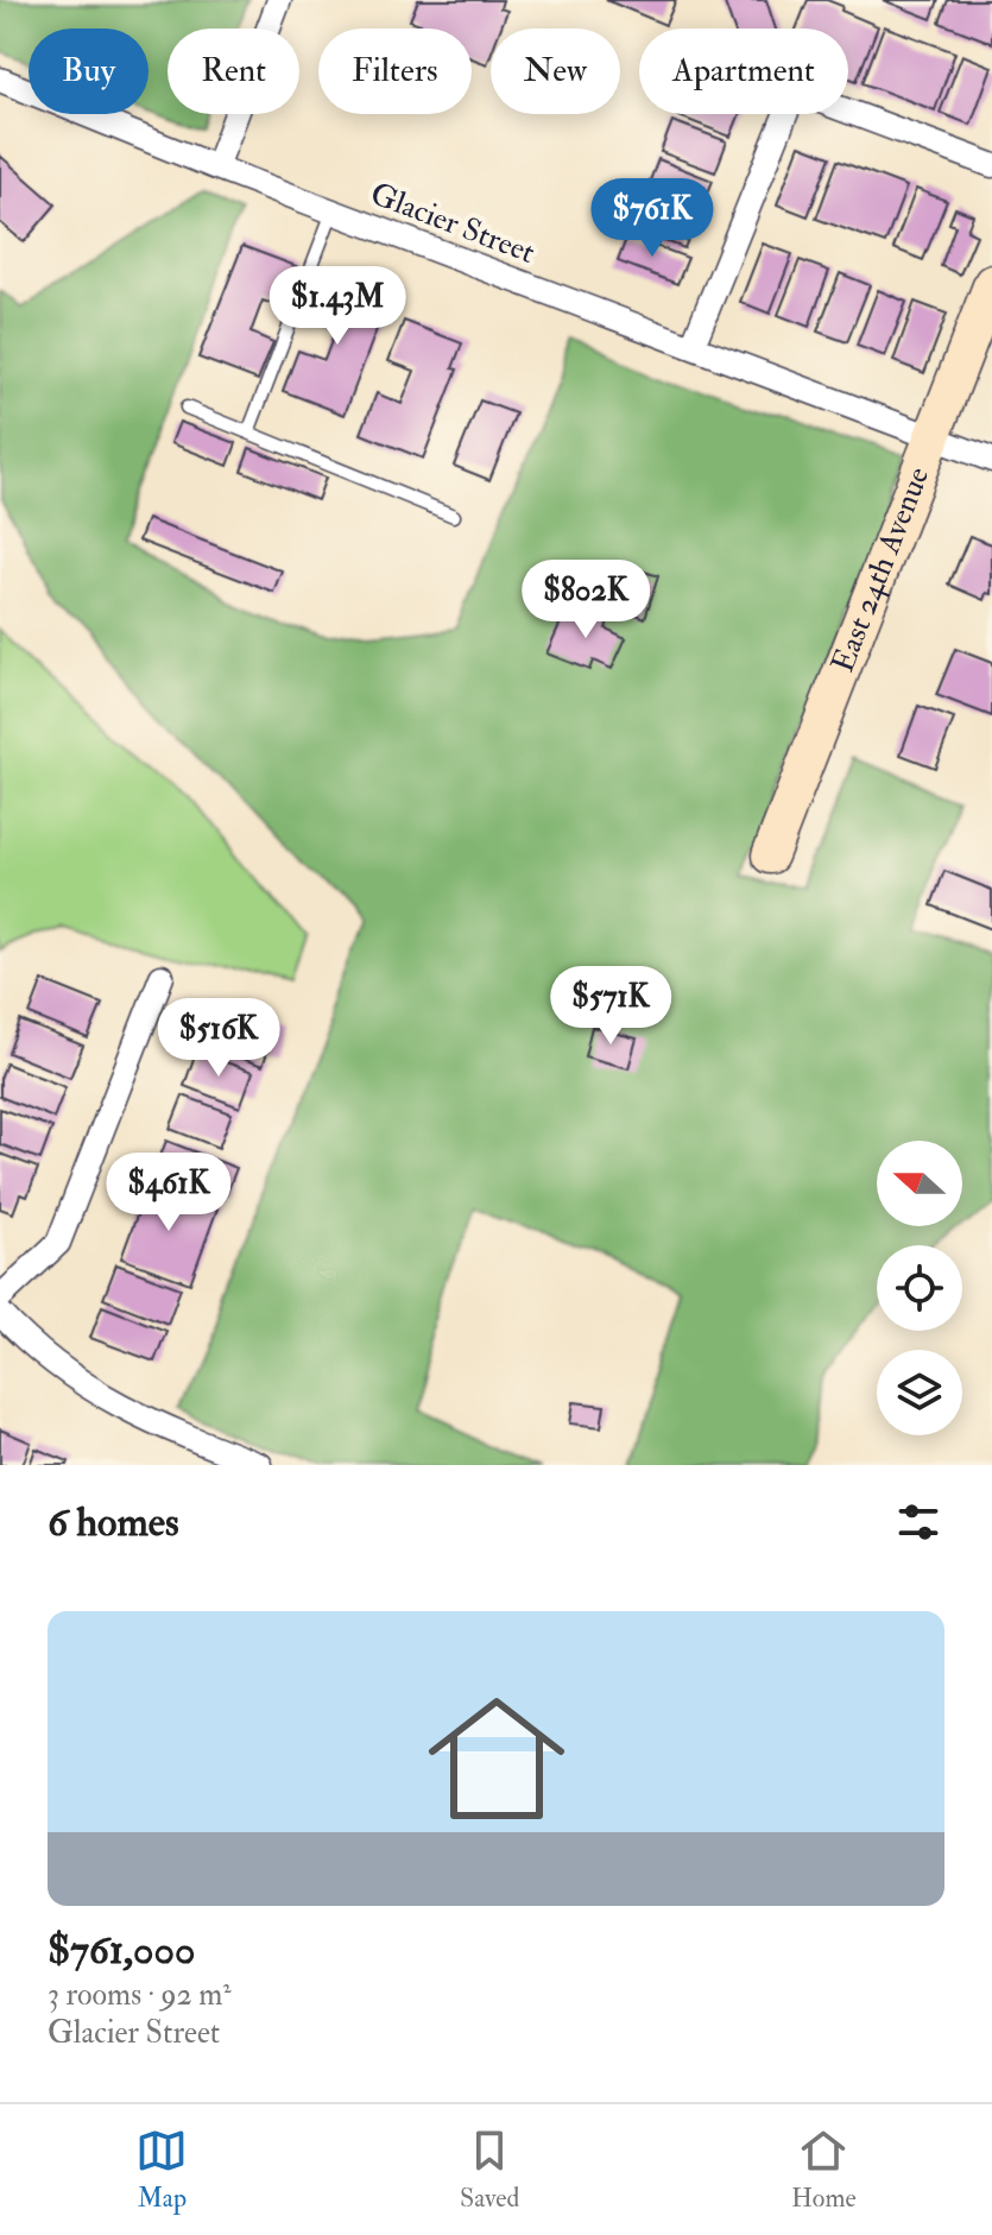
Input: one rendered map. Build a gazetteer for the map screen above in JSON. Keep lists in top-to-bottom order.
{
  "streets": {
    "street": ["Glacier Street", "East 24th Avenue"]
  },
  "crossings": [
    ["Glacier Street", "East 24th Avenue"]
  ],
  "north": "left",
  "page": {
    "chip": [
      "Buy",
      "Rent",
      "Filters",
      "New",
      "Apartment"
    ],
    "price": [
      "$761K",
      "$1.43M",
      "$802K",
      "$571K",
      "$516K",
      "$461K"
    ],
    "heading": "6 homes",
    "list": [
      {
        "name": "$761,000",
        "note": "3 rooms · 92 m² · Glacier Street"
      }
    ],
    "tabs": ["Map", "Saved", "Home"]
  }
}
